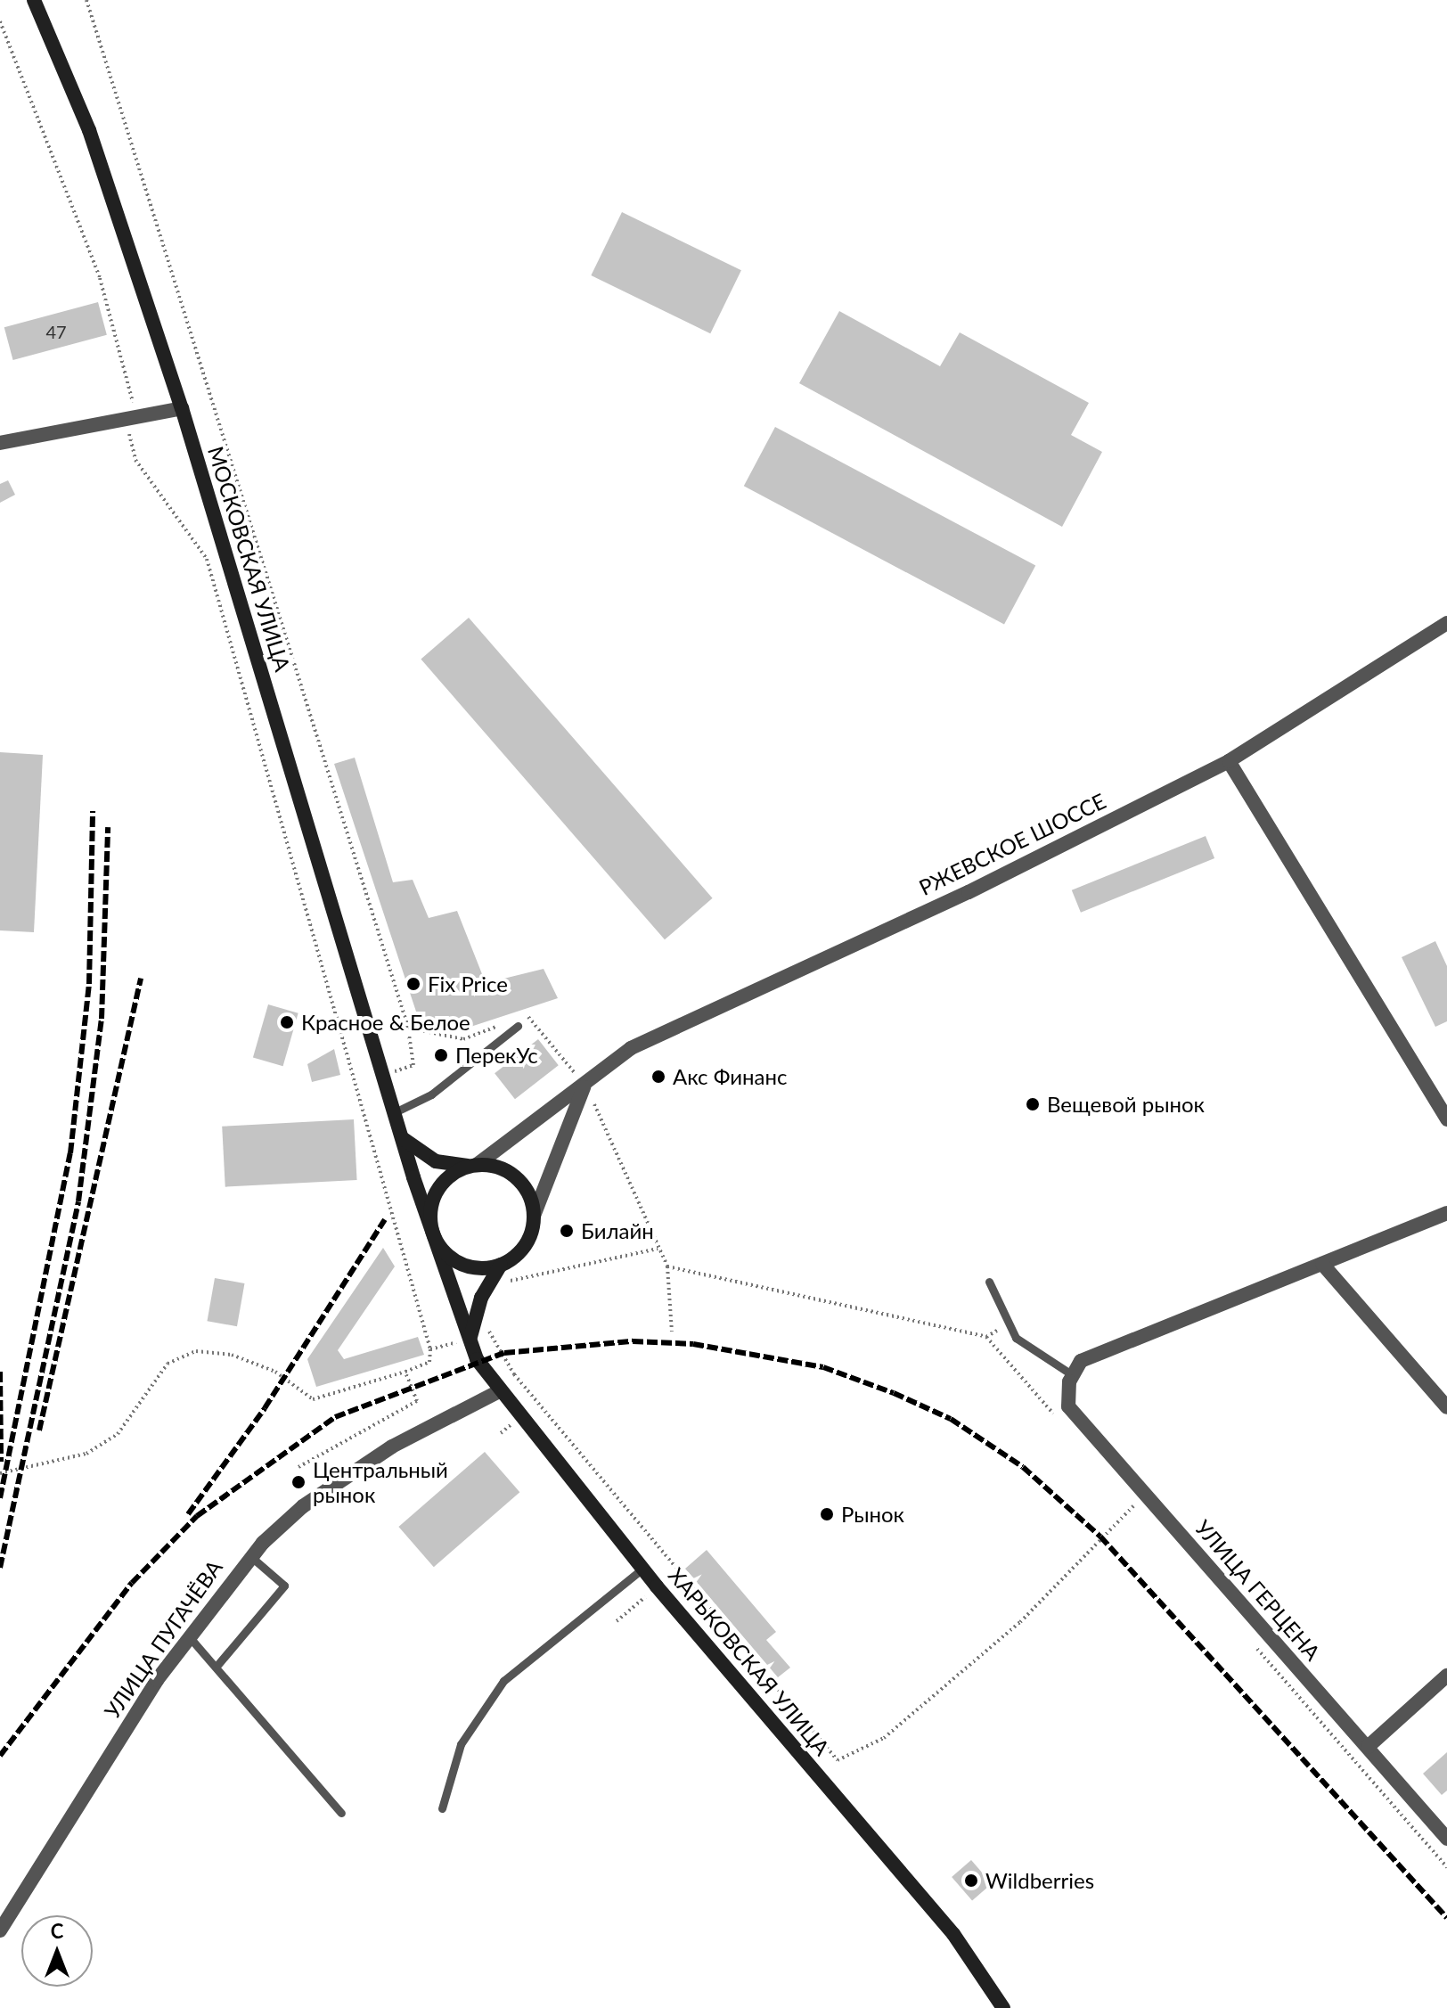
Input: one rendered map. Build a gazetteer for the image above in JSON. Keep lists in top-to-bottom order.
{
  "streets": {
    "main road": ["МОСКОВСКАЯ УЛИЦА", "ХАРЬКОВСКАЯ УЛИЦА"],
    "street": ["РЖЕВСКОЕ ШОССЕ", "УЛИЦА ГЕРЦЕНА", "УЛИЦА ПУГАЧЁВА"]
  },
  "crossings": [
    ["МОСКОВСКАЯ УЛИЦА", "РЖЕВСКОЕ ШОССЕ"],
    ["МОСКОВСКАЯ УЛИЦА", "ХАРЬКОВСКАЯ УЛИЦА"],
    ["РЖЕВСКОЕ ШОССЕ", "ХАРЬКОВСКАЯ УЛИЦА"],
    ["УЛИЦА ПУГАЧЁВА", "ХАРЬКОВСКАЯ УЛИЦА"]
  ],
  "places": [
    "Fix Price",
    "Красное & Белое",
    "ПерекУс",
    "Акс Финанс",
    "Вещевой рынок",
    "Билайн",
    "Центральный рынок",
    "Рынок",
    "Wildberries"
  ],
  "house_numbers": ["47"],
  "north": "top"
}
